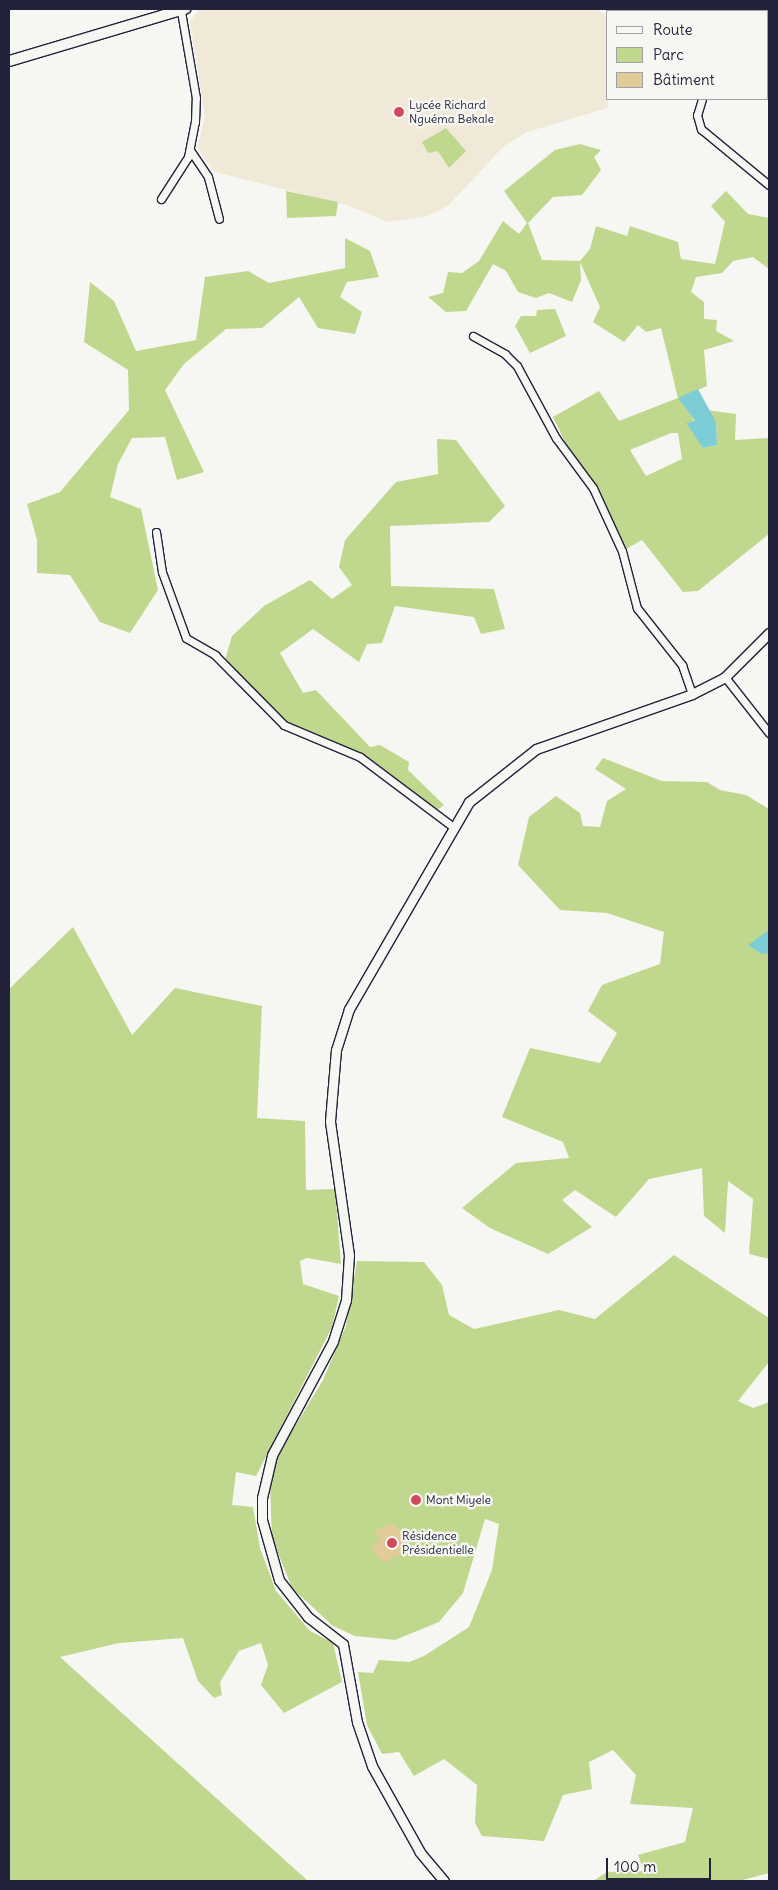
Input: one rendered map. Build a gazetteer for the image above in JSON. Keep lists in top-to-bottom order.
{
  "places": ["Lycée Richard Nguéma Bekale", "Mont Miyele", "Résidence Présidentielle"],
  "legend": ["Route", "Parc", "Bâtiment"],
  "scale_bar": "100 m"
}
